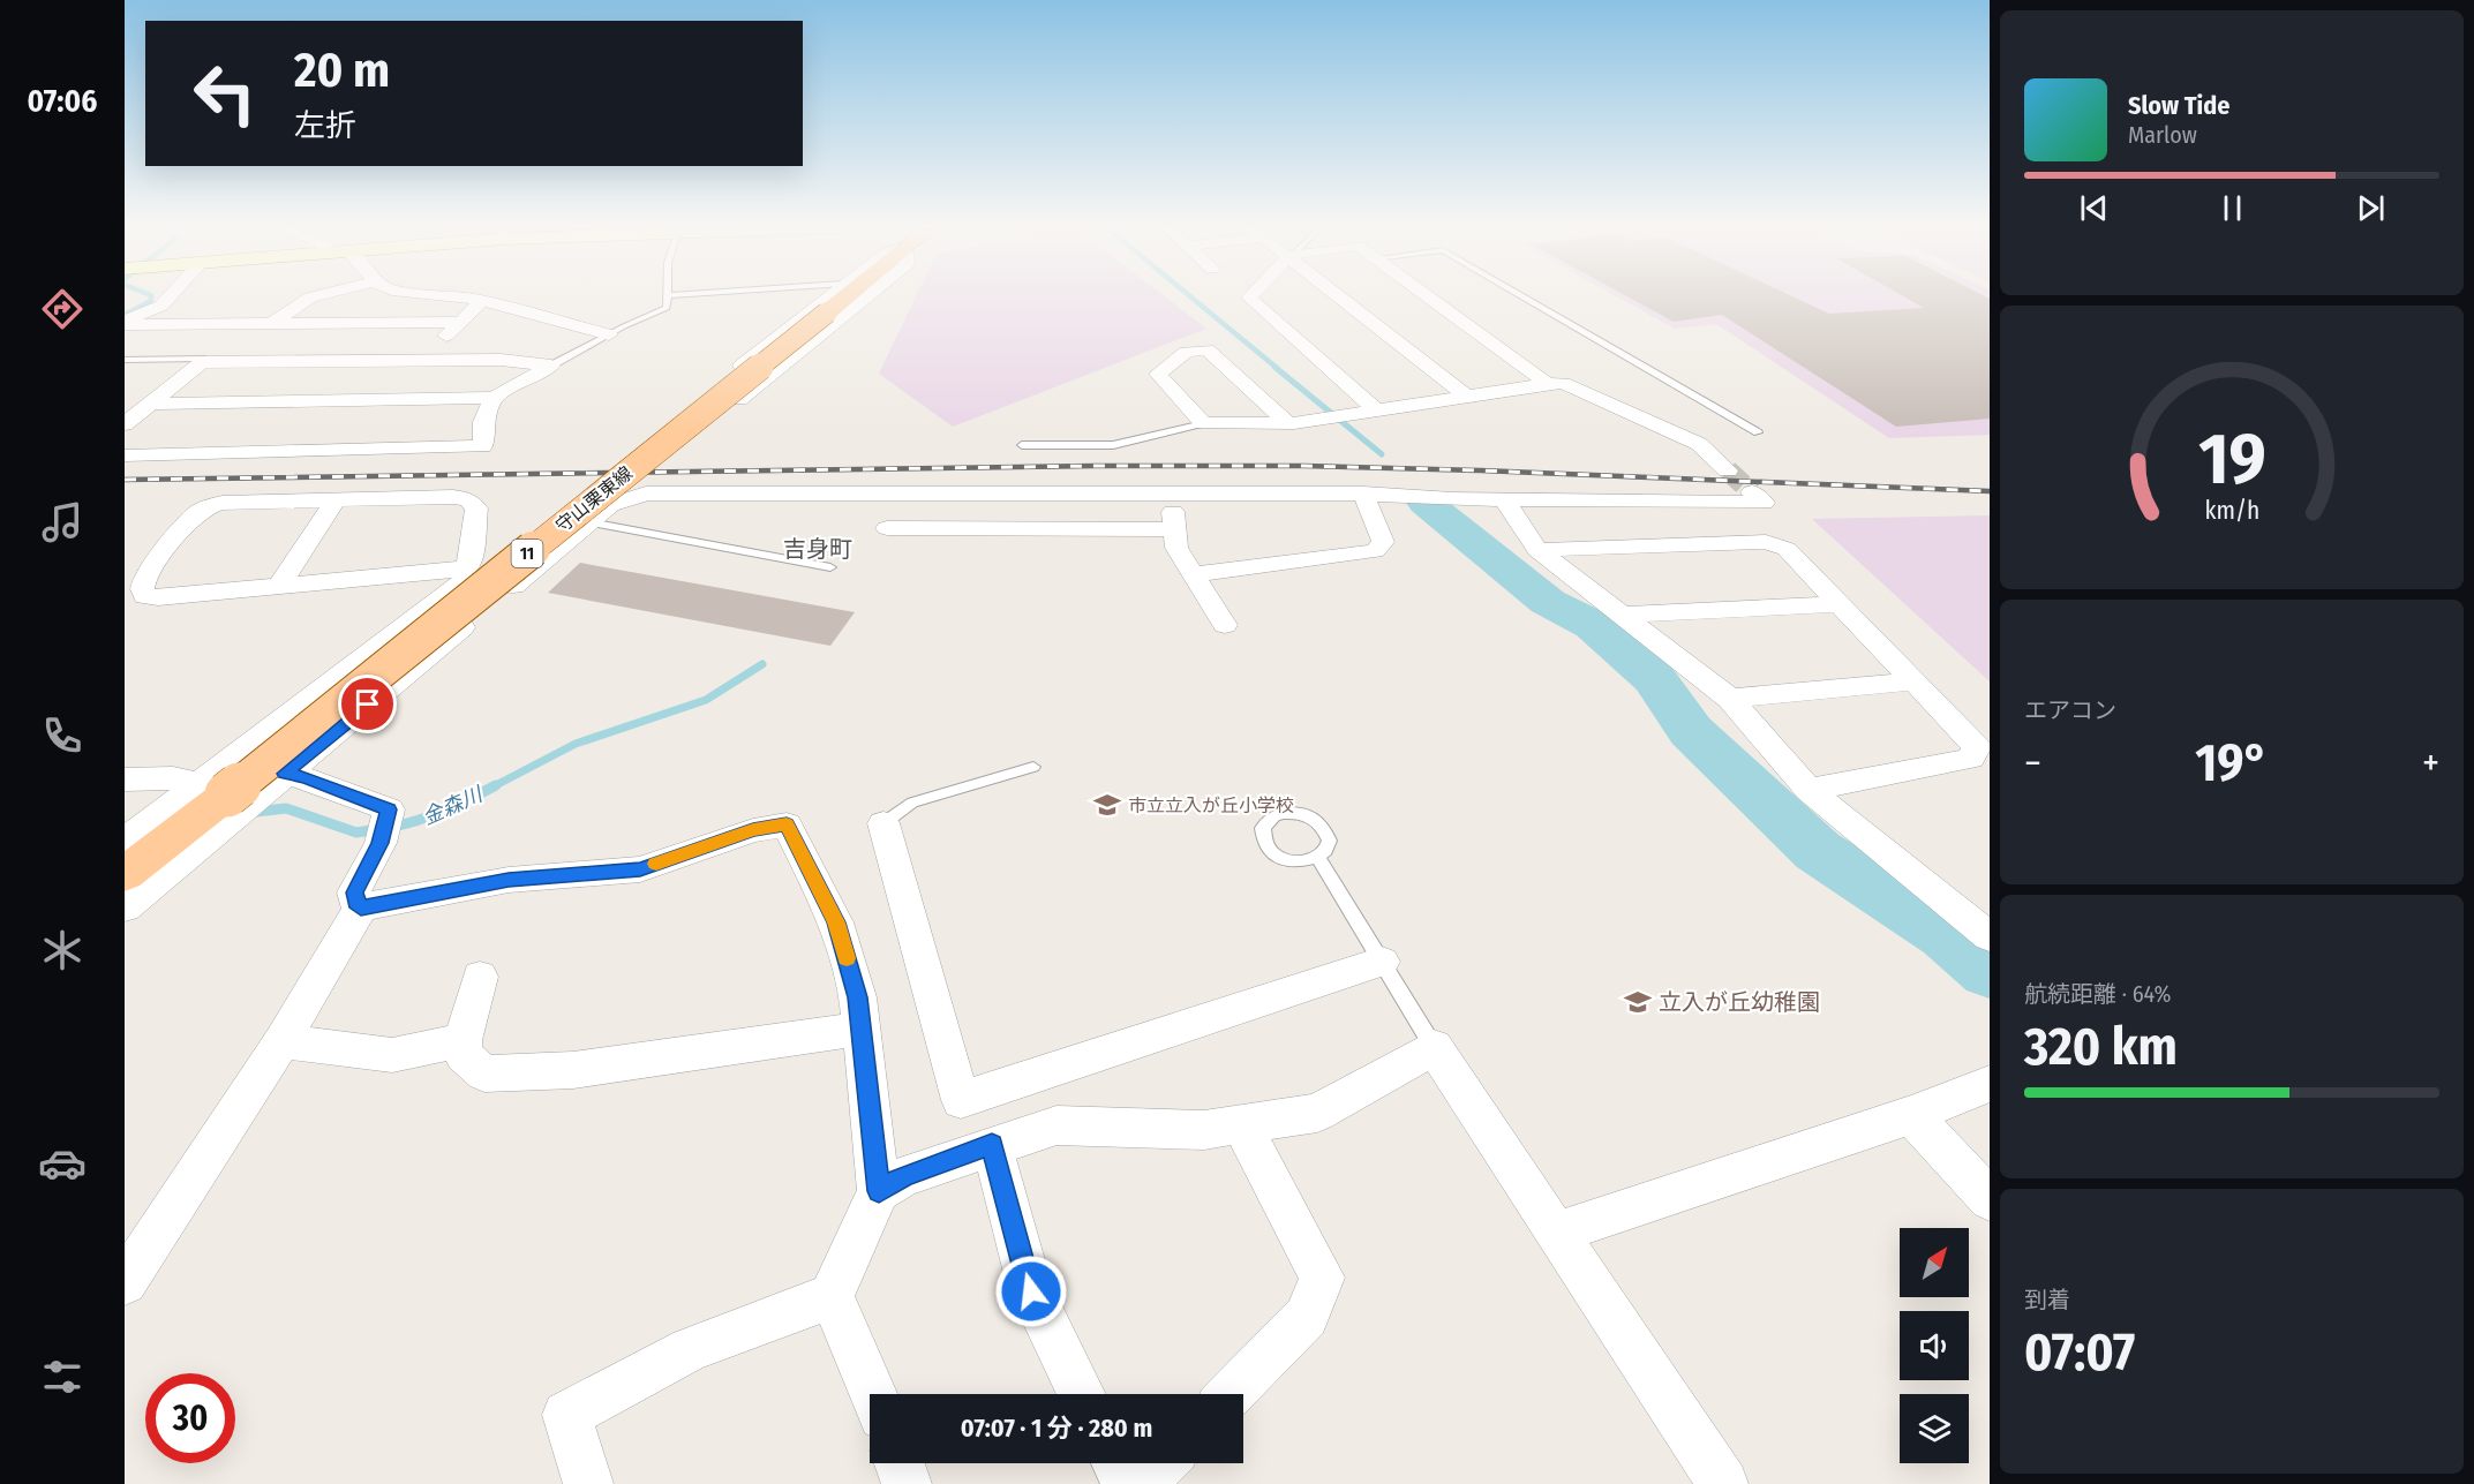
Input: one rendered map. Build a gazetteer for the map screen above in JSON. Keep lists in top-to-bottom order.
{
  "streets": {
    "main road": ["守山栗東線", "11"]
  },
  "districts": ["吉身町"],
  "water": ["金森川"],
  "places": {
    "school or university": ["市立立入が丘小学校", "立入が丘幼稚園"]
  },
  "north": "top right",
  "page": {
    "tabs": "07:06",
    "turn": ["20 m", "左折"],
    "song": ["Slow Tide", "Marlow"],
    "tile": [
      "エアコン",
      ["航続距離 · 64%", "320 km"],
      ["到着", "07:07"]
    ],
    "heat": ["−", "19°", "+"],
    "limit": "30",
    "trip": "07:07 · 1 分 · 280 m",
    "gauge": ["19", "km/h"]
  }
}
